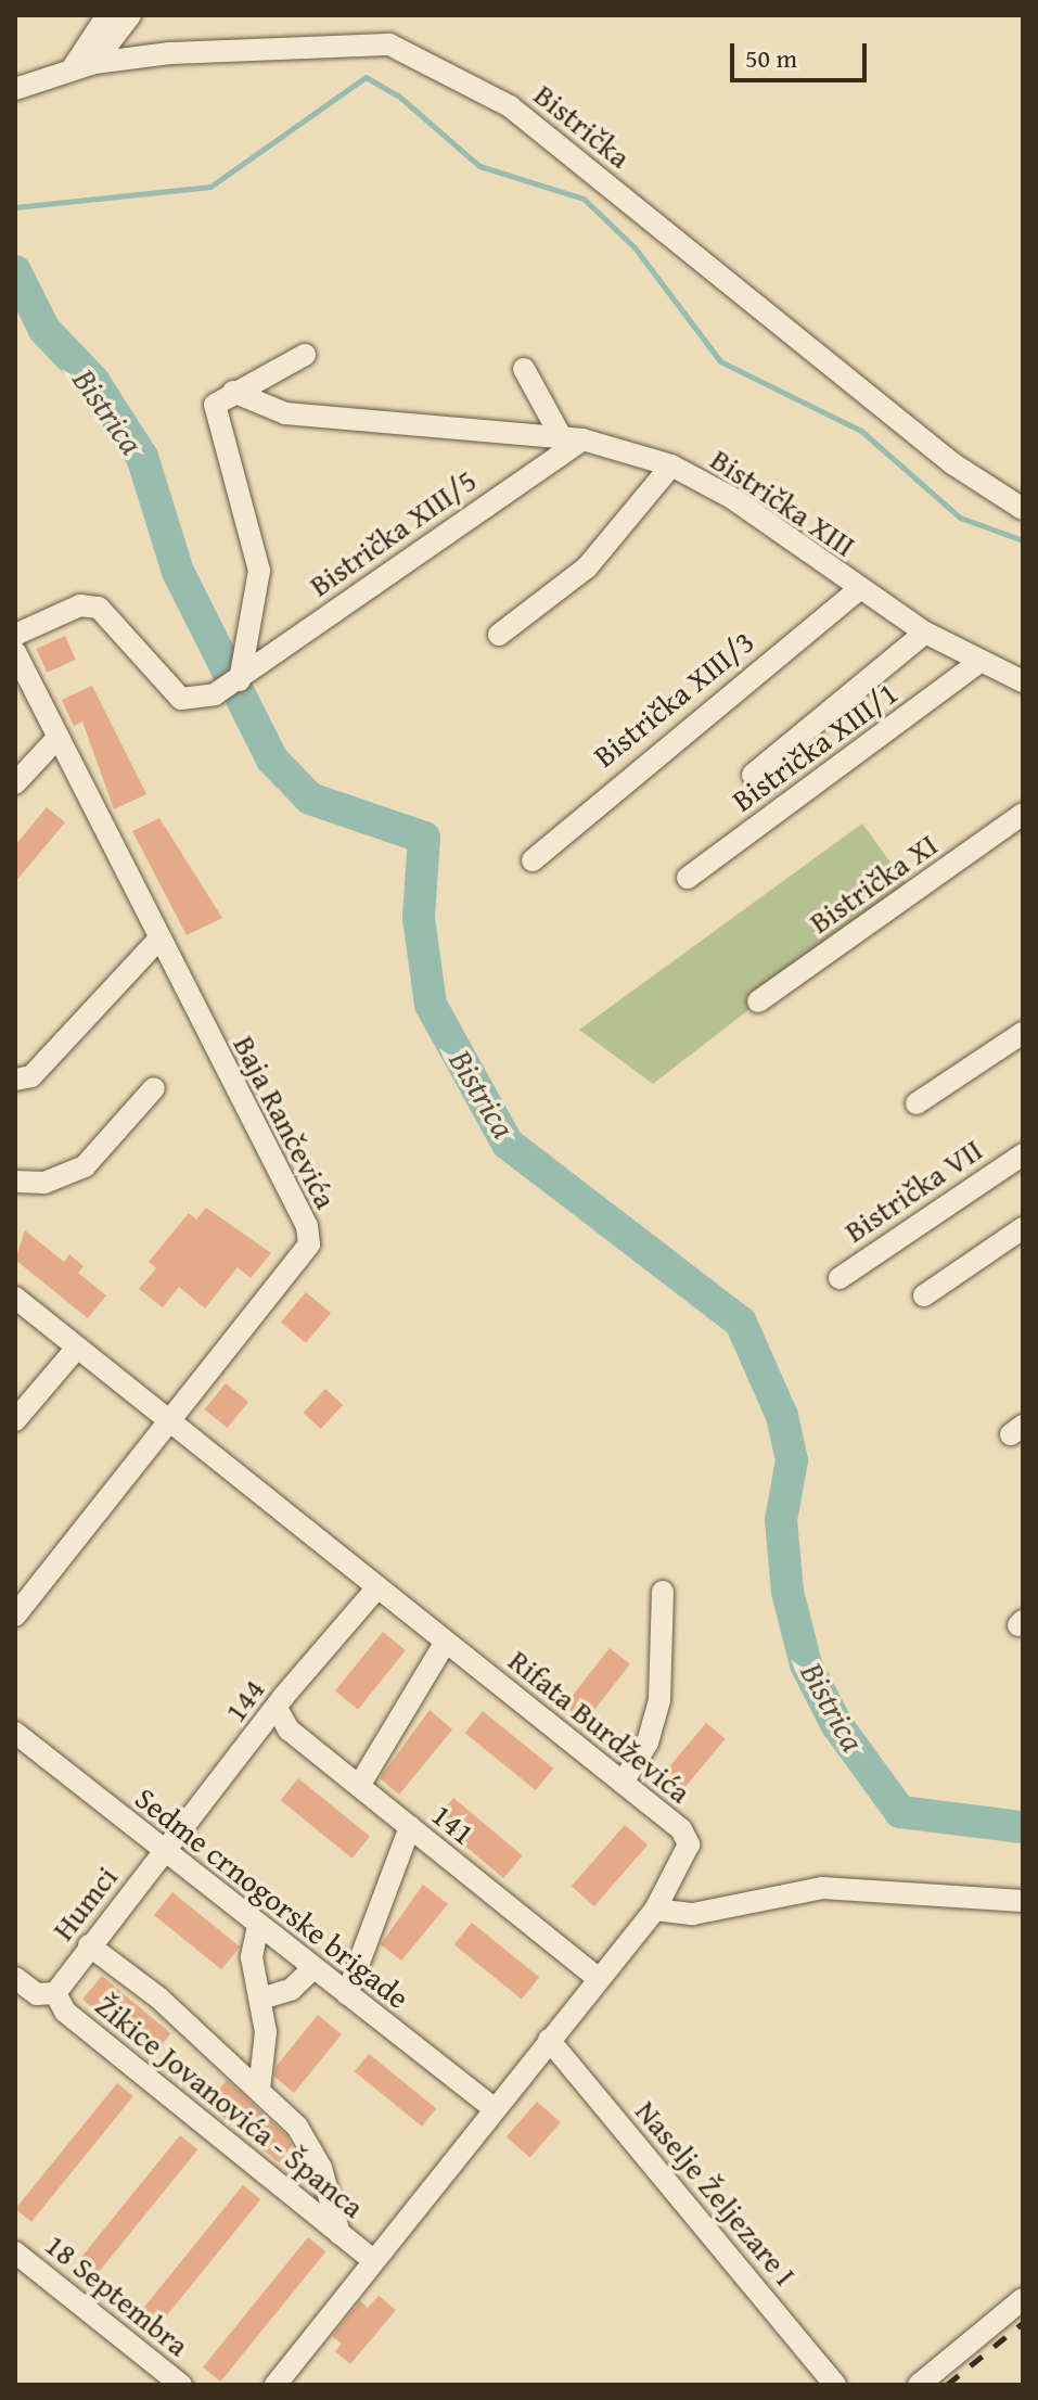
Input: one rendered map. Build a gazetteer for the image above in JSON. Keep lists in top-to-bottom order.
{
  "streets": {
    "street": [
      "Bistrička",
      "Bistrička XIII",
      "Bistrička XIII/5",
      "Bistrička XIII/3",
      "Bistrička XIII/1",
      "Bistrička XI",
      "Baja Rančevića",
      "Bistrička VII",
      "144",
      "Rifata Burdževića",
      "141",
      "Sedme crnogorske brigade",
      "Humci",
      "Žikice Jovanovića - Španca",
      "Naselje Željezare I",
      "18 Septembra"
    ]
  },
  "crossings": [
    ["Bistrička XIII", "Bistrička XIII/5"],
    ["Bistrička XIII", "Bistrička XIII/3"],
    ["Bistrička XIII", "Bistrička XIII/1"],
    ["Baja Rančevića", "Rifata Burdževića"],
    ["144", "Rifata Burdževića"],
    ["144", "141"],
    ["144", "Sedme crnogorske brigade"],
    ["144", "Humci"],
    ["Rifata Burdževića", "141"],
    ["Rifata Burdževića", "Sedme crnogorske brigade"],
    ["Rifata Burdževića", "Žikice Jovanovića - Španca"],
    ["Rifata Burdževića", "Naselje Željezare I"],
    ["Sedme crnogorske brigade", "Humci"],
    ["Humci", "Žikice Jovanovića - Španca"]
  ],
  "water": ["Bistrica"],
  "scale_bar": "50 m"
}
